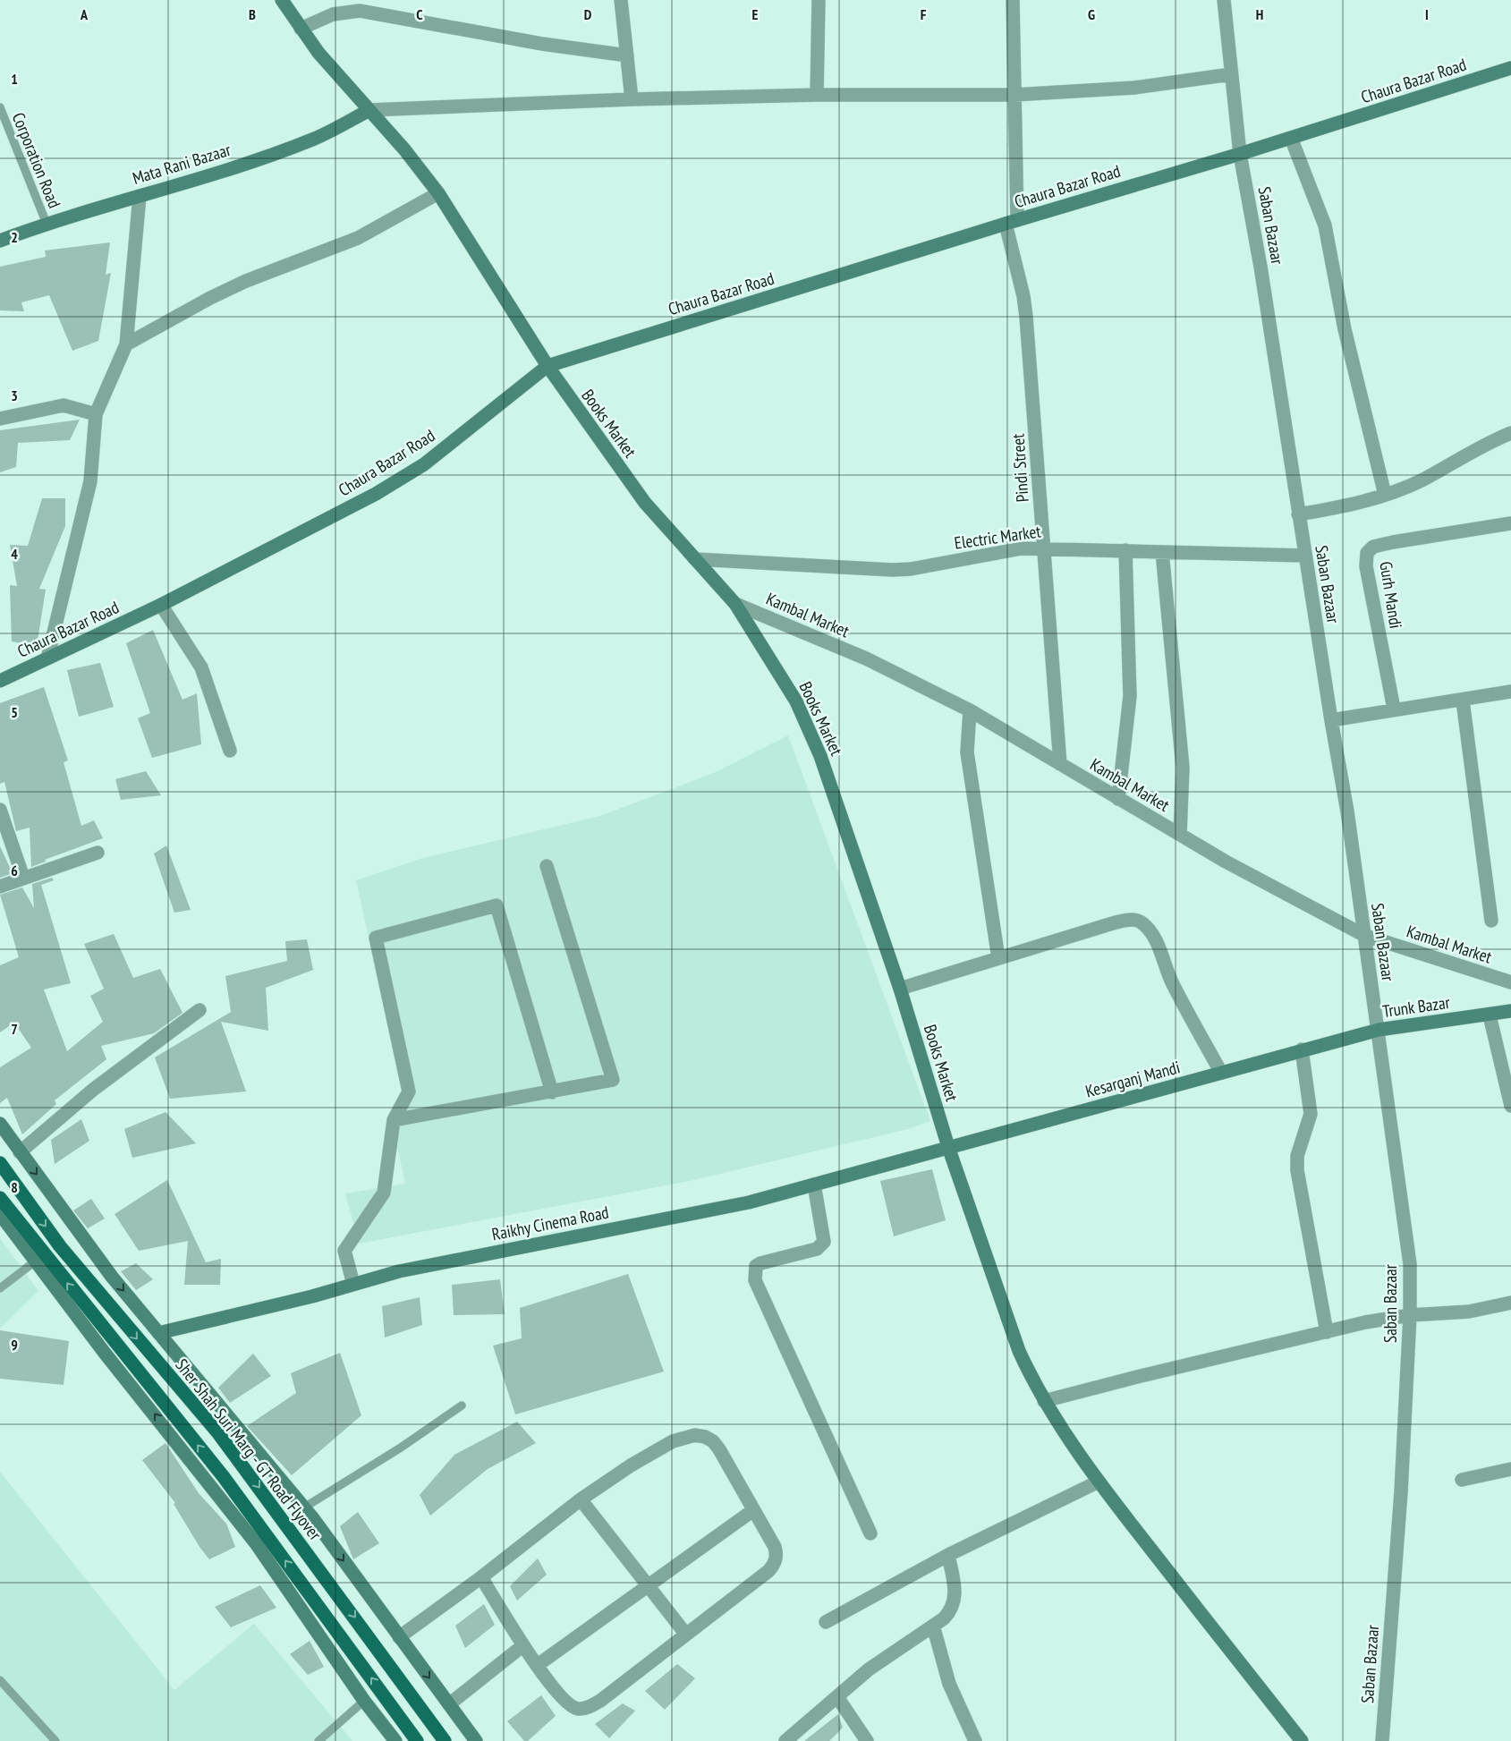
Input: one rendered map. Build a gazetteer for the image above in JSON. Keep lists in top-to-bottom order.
{
  "streets": {
    "main road": ["Sher Shah Suri Marg - GT Road Flyover"],
    "street": [
      "Chaura Bazar Road",
      "Mata Rani Bazaar",
      "Saban Bazaar",
      "Books Market",
      "Pindi Street",
      "Electric Market",
      "Gurh Mandi",
      "Kambal Market",
      "Trunk Bazar",
      "Kesarganj Mandi",
      "Raikhy Cinema Road"
    ],
    "lane": ["Corporation Road"]
  },
  "crossings": [
    ["Chaura Bazar Road", "Saban Bazaar"],
    ["Chaura Bazar Road", "Books Market"],
    ["Chaura Bazar Road", "Pindi Street"],
    ["Corporation Road", "Mata Rani Bazaar"],
    ["Mata Rani Bazaar", "Books Market"],
    ["Saban Bazaar", "Electric Market"],
    ["Saban Bazaar", "Kambal Market"],
    ["Saban Bazaar", "Trunk Bazar"],
    ["Books Market", "Electric Market"],
    ["Books Market", "Kambal Market"],
    ["Books Market", "Kesarganj Mandi"],
    ["Books Market", "Raikhy Cinema Road"],
    ["Pindi Street", "Electric Market"],
    ["Pindi Street", "Kambal Market"],
    ["Trunk Bazar", "Kesarganj Mandi"],
    ["Kesarganj Mandi", "Raikhy Cinema Road"]
  ],
  "grid": {
    "columns": [
      "A",
      "B",
      "C",
      "D",
      "E",
      "F",
      "G",
      "H",
      "I"
    ],
    "rows": [
      "1",
      "2",
      "3",
      "4",
      "5",
      "6",
      "7",
      "8",
      "9"
    ]
  }
}
